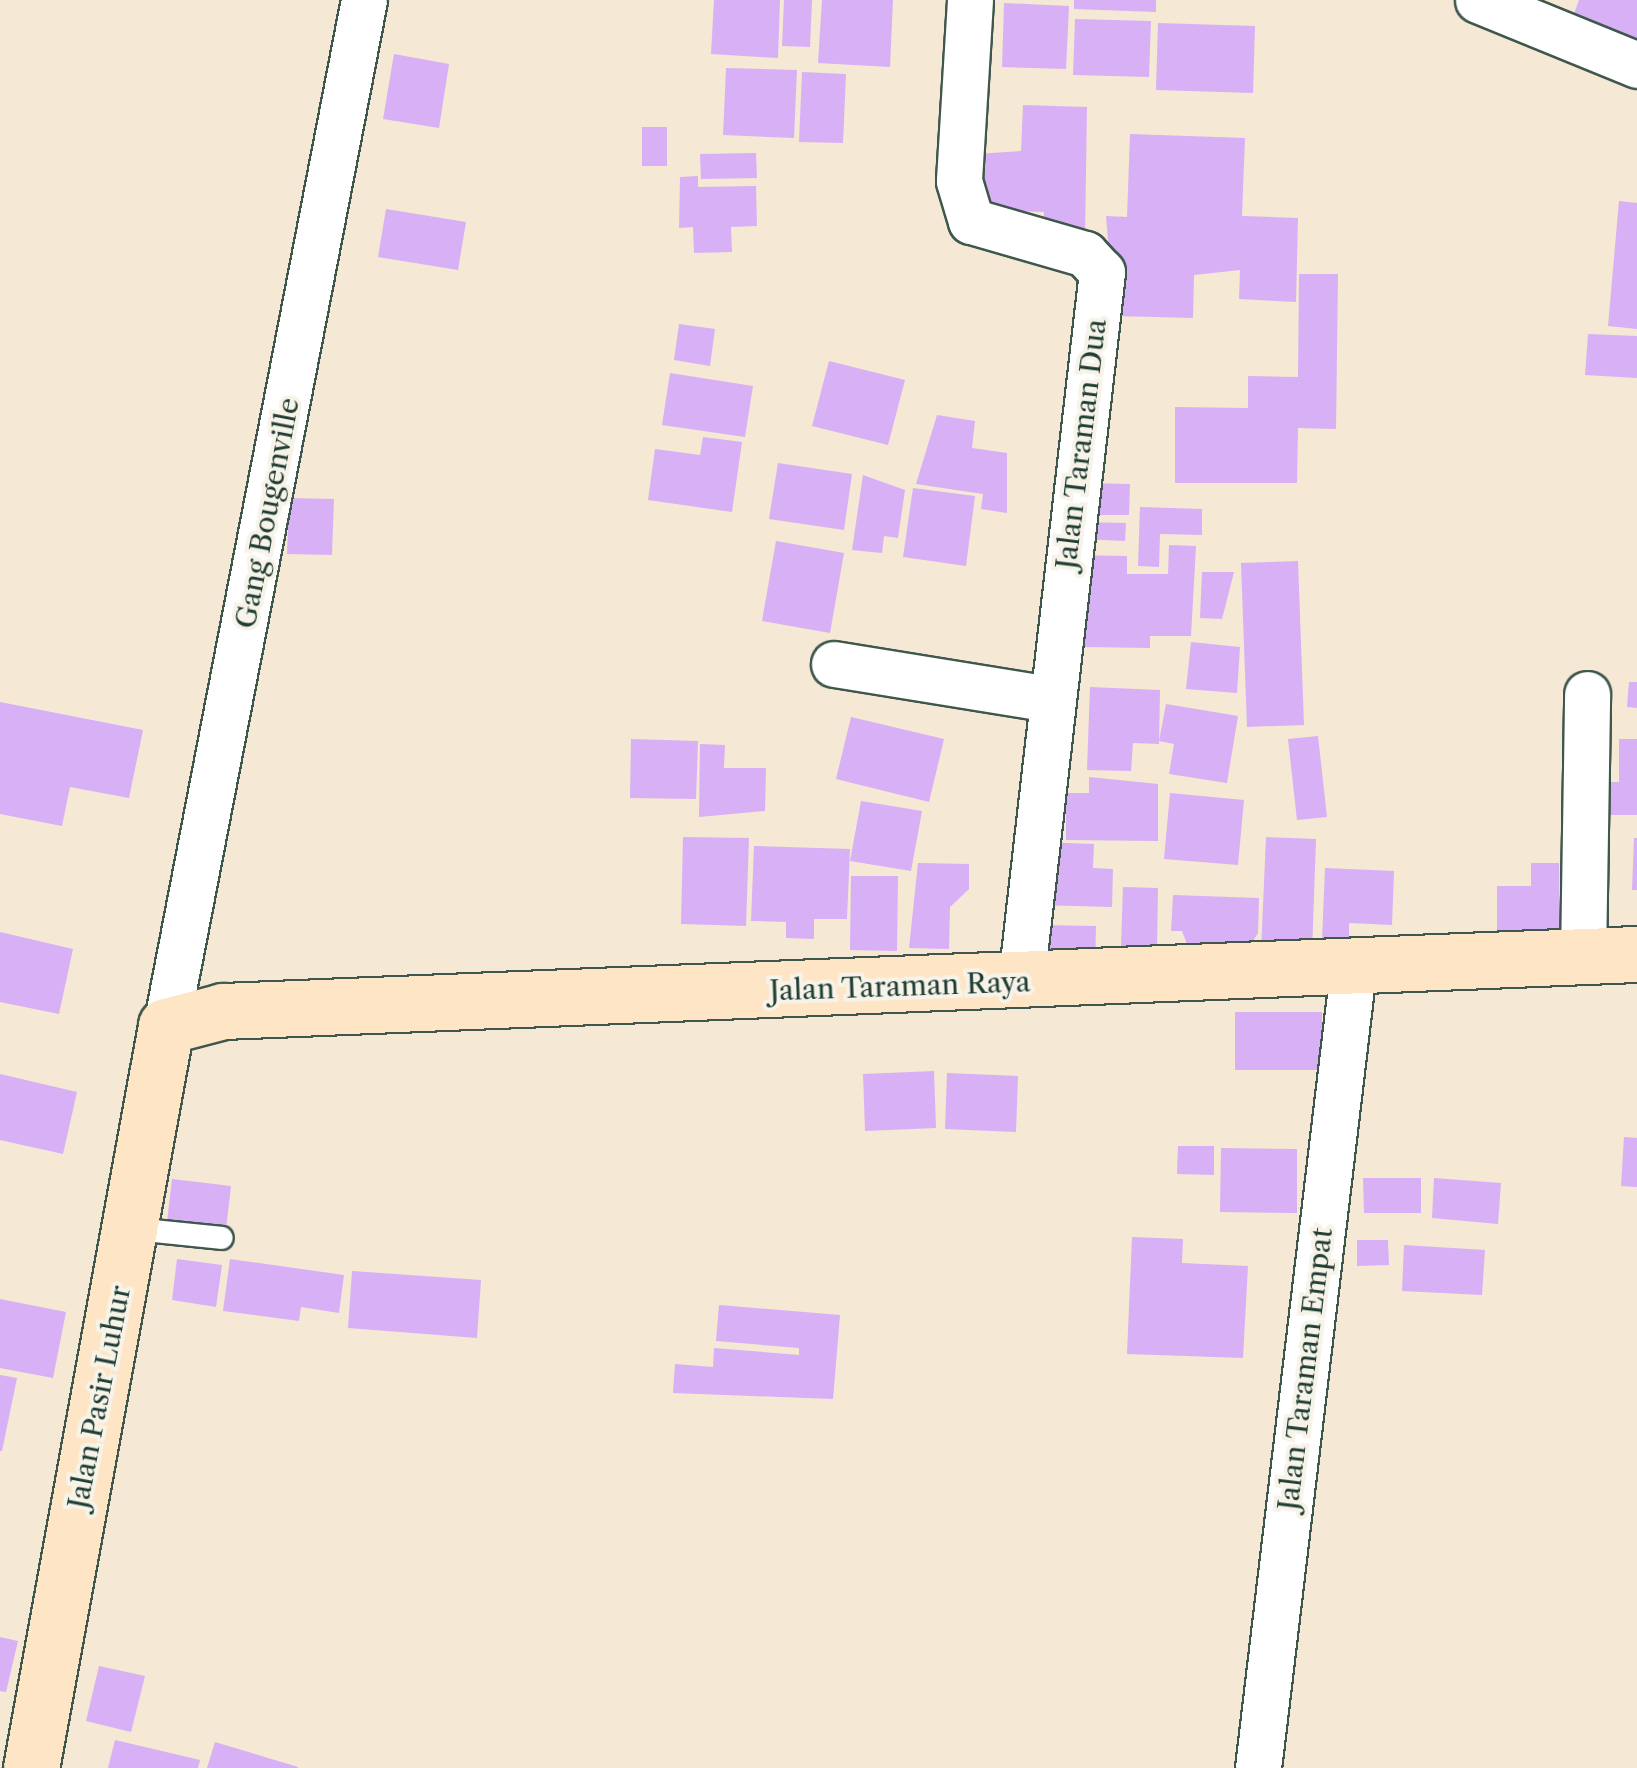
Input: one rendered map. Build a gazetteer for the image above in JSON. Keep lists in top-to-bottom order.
{
  "streets": {
    "street": [
      "Jalan Taraman Dua",
      "Gang Bougenville",
      "Jalan Taraman Raya",
      "Jalan Taraman Empat",
      "Jalan Pasir Luhur"
    ]
  },
  "crossings": [
    ["Jalan Taraman Dua", "Jalan Taraman Raya"],
    ["Gang Bougenville", "Jalan Taraman Raya"],
    ["Gang Bougenville", "Jalan Pasir Luhur"],
    ["Jalan Taraman Raya", "Jalan Taraman Empat"],
    ["Jalan Taraman Raya", "Jalan Pasir Luhur"]
  ]
}
